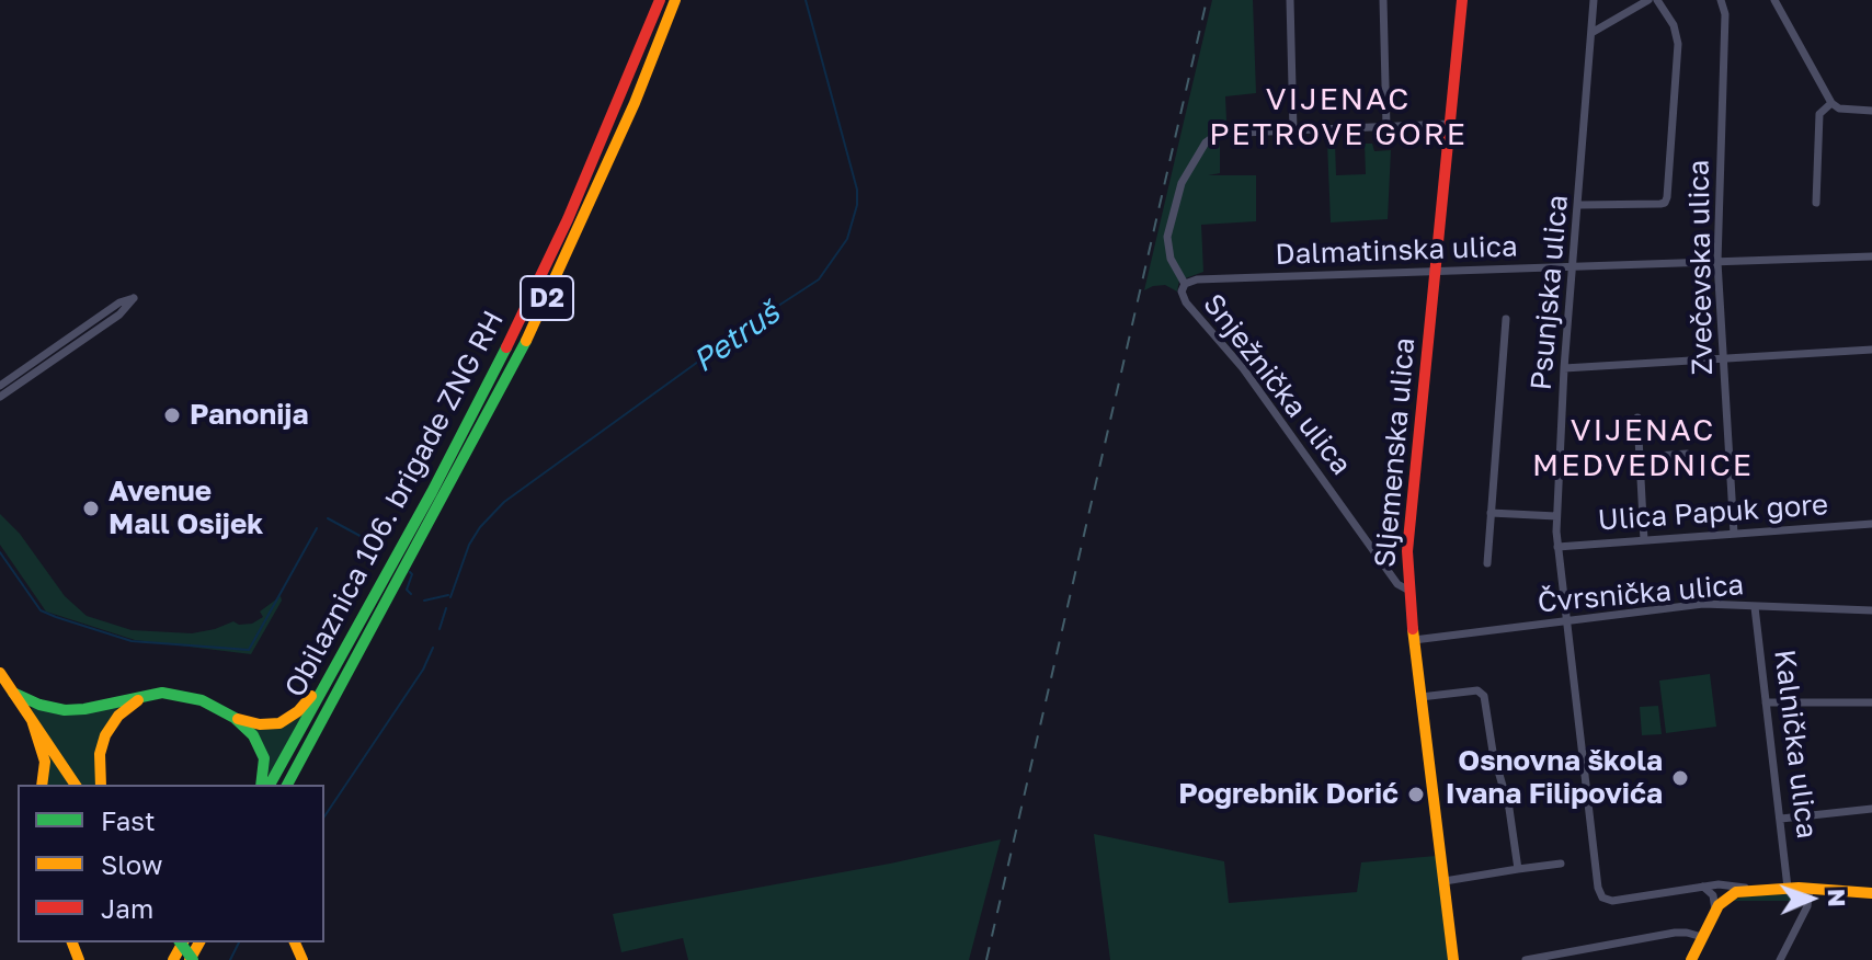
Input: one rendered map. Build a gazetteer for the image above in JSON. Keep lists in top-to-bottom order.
{
  "streets": {
    "main road": ["D2", "Sljemenska ulica", "Obilaznica 106. brigade ZNG RH"],
    "street": [
      "Dalmatinska ulica",
      "Zvečevska ulica",
      "Psunjska ulica",
      "Snježnička ulica",
      "Ulica Papuk gore",
      "Čvrsnička ulica",
      "Kalnička ulica"
    ]
  },
  "crossings": [
    ["Dalmatinska ulica", "Zvečevska ulica"],
    ["Dalmatinska ulica", "Psunjska ulica"],
    ["Dalmatinska ulica", "Snježnička ulica"],
    ["Dalmatinska ulica", "Sljemenska ulica"],
    ["Zvečevska ulica", "Ulica Papuk gore"],
    ["Psunjska ulica", "Ulica Papuk gore"],
    ["Psunjska ulica", "Čvrsnička ulica"],
    ["Snježnička ulica", "Sljemenska ulica"],
    ["Sljemenska ulica", "Čvrsnička ulica"],
    ["Čvrsnička ulica", "Kalnička ulica"]
  ],
  "districts": ["VIJENAC PETROVE GORE", "VIJENAC MEDVEDNICE"],
  "water": ["Petruš"],
  "places": [
    "Panonija",
    "Avenue Mall Osijek",
    "Osnovna škola Ivana Filipovića",
    "Pogrebnik Dorić"
  ],
  "legend": ["Fast", "Slow", "Jam"],
  "north": "right"
}
